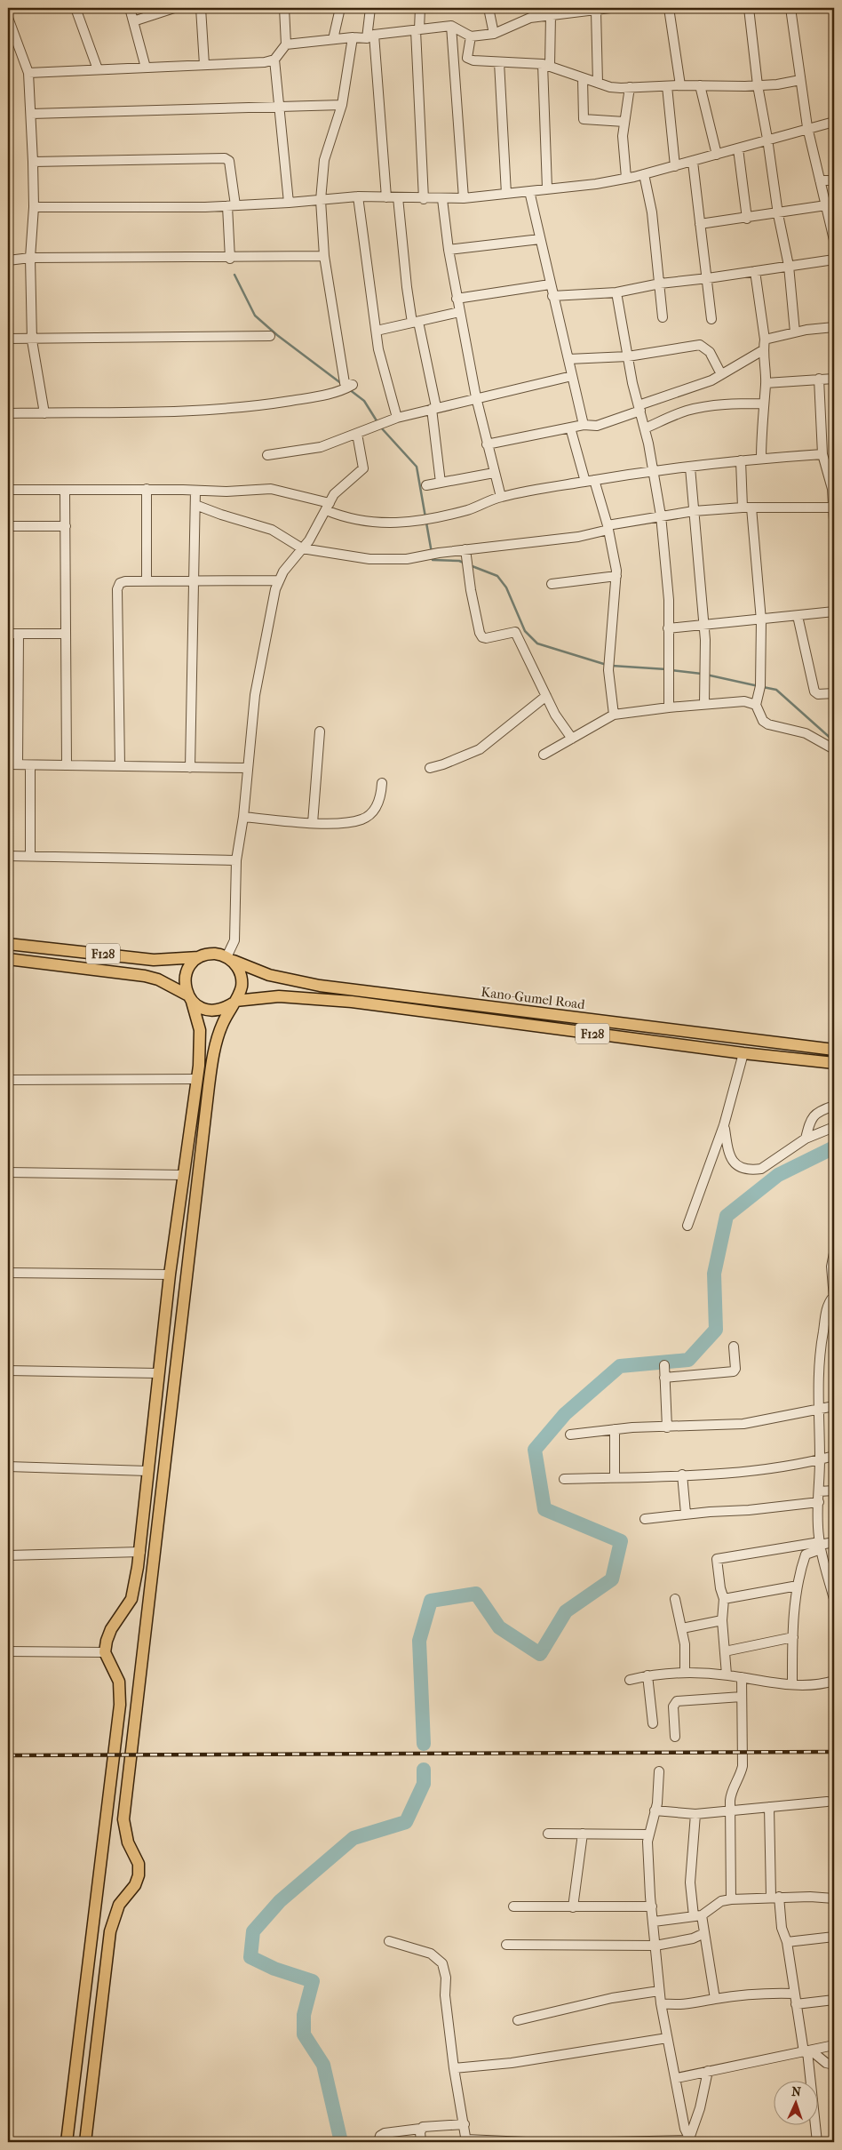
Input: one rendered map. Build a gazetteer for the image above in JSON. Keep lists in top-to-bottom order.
{
  "streets": {
    "main road": ["F128", "Kano-Gumel Road"]
  },
  "crossings": [
    ["F128", "Kano-Gumel Road"]
  ],
  "north": "top"
}
